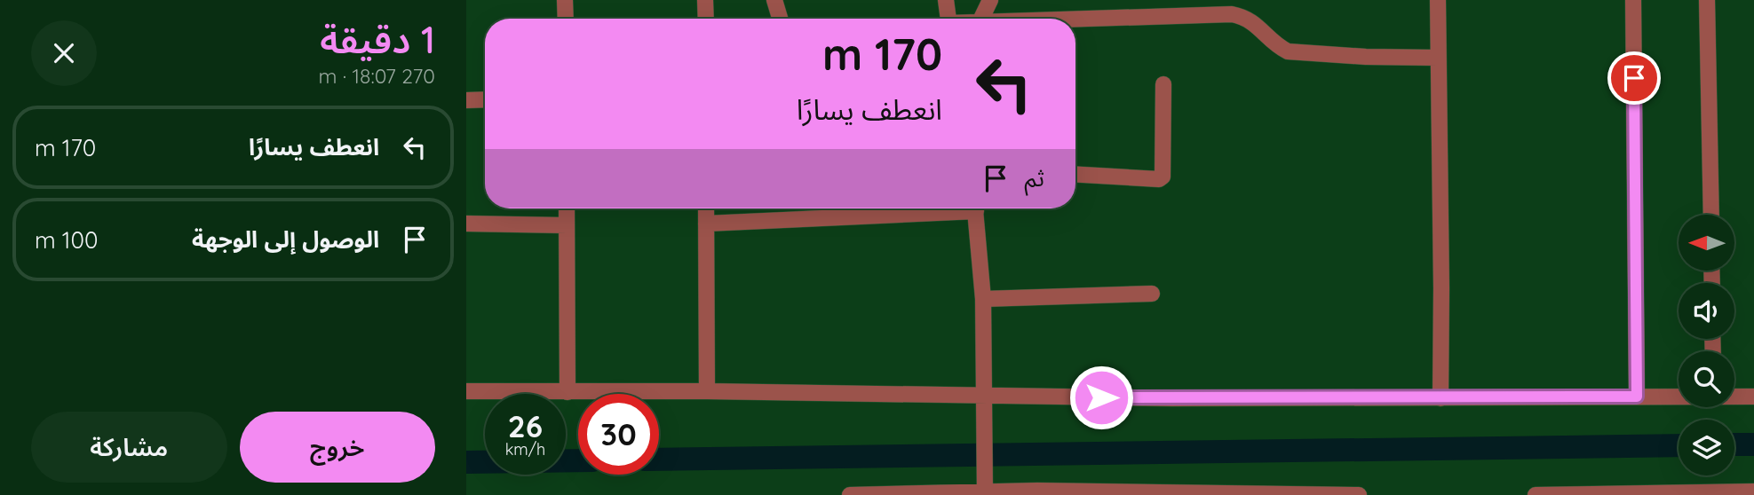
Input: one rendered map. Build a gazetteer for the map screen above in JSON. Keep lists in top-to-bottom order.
{
  "north": "left",
  "page": {
    "heading": ["1 دقيقة", "270 m · 18:07"],
    "turn": ["170 m", "انعطف يسارًا"],
    "list": [
      {
        "name": "انعطف يسارًا",
        "value": "170 m"
      },
      {
        "name": "الوصول إلى الوجهة",
        "value": "100 m"
      }
    ],
    "then": "ثم",
    "speed": "26 km/h",
    "limit": "30",
    "buttons": ["خروج", "مشاركة"]
  }
}
